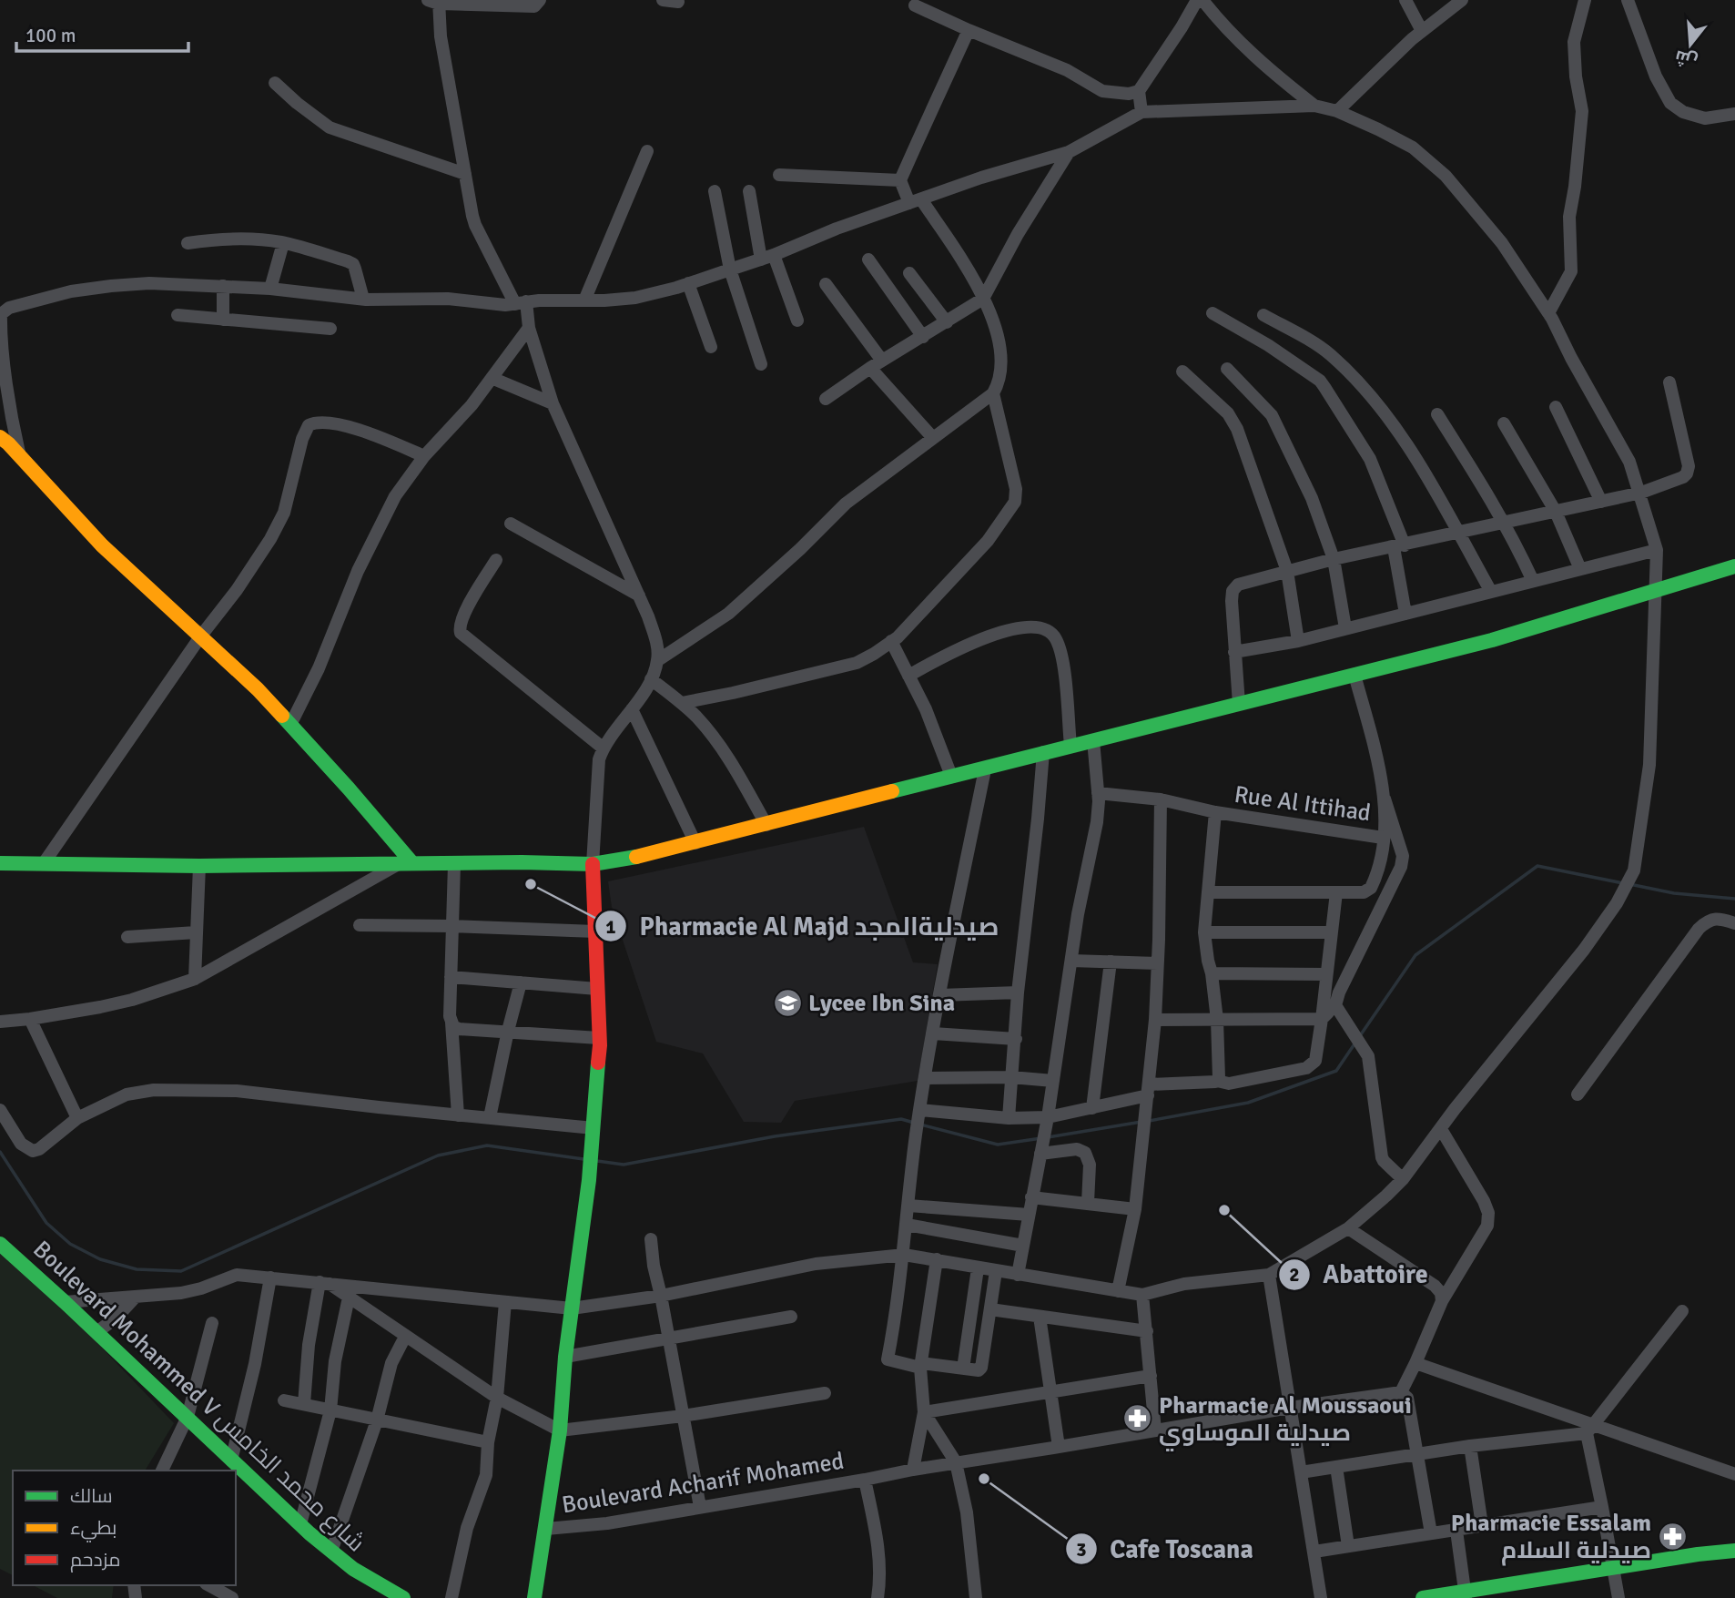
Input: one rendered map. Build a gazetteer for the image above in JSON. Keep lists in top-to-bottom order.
{
  "streets": {
    "street": ["Rue Al Ittihad", "Boulevard Mohammed V شارع محمد الخامس", "Boulevard Acharif Mohamed"]
  },
  "places": {
    "other": ["Pharmacie Al Majd صيدليةالمجد", "Abattoire", "Cafe Toscana"],
    "school or university": ["Lycee Ibn Sina"],
    "pharmacy": ["Pharmacie Al Moussaoui صيدلية الموساوي", "Pharmacie Essalam صيدلية السلام"]
  },
  "legend": ["سالك", "بطيء", "مزدحم"],
  "scale_bar": "100 m",
  "north": "bottom"
}
